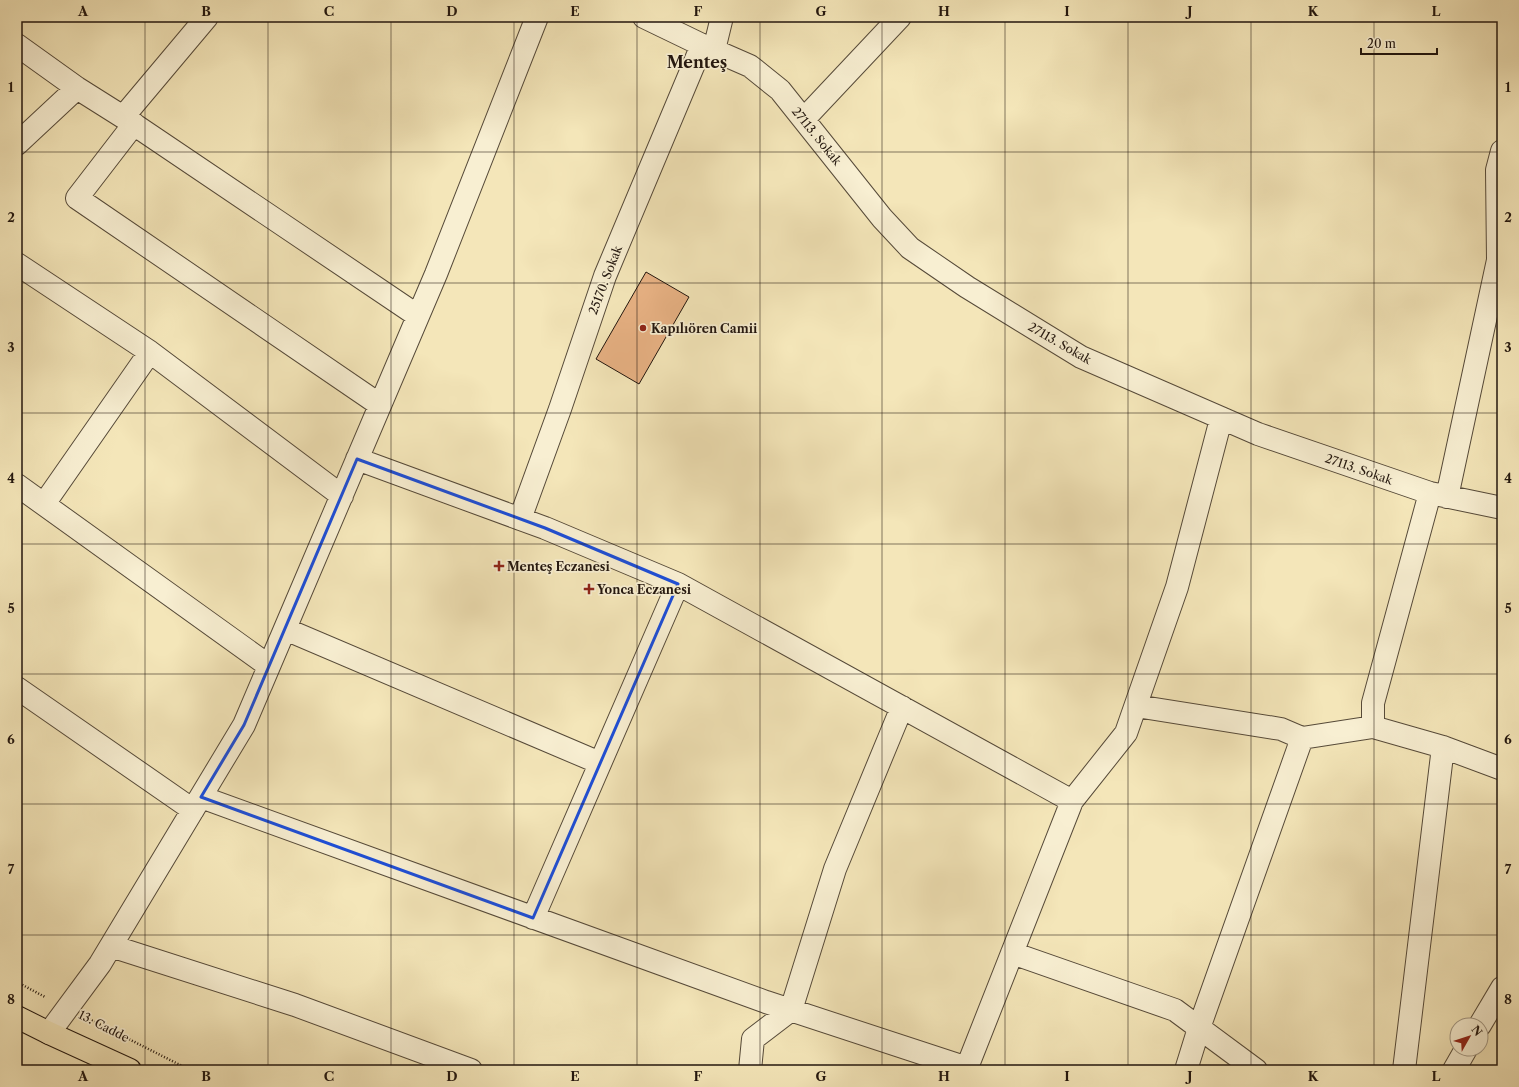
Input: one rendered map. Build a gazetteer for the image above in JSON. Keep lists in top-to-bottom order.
{
  "streets": {
    "street": ["27113. Sokak", "25170. Sokak"],
    "path": ["13. Cadde"]
  },
  "crossings": [
    ["27113. Sokak", "25170. Sokak"]
  ],
  "districts": ["Menteş"],
  "places": {
    "other": ["Kapılıören Camii"],
    "health": ["Menteş Eczanesi", "Yonca Eczanesi"]
  },
  "scale_bar": "20 m",
  "north": "top right",
  "grid": {
    "columns": [
      "A",
      "B",
      "C",
      "D",
      "E",
      "F",
      "G",
      "H",
      "I",
      "J",
      "K",
      "L"
    ],
    "rows": [
      "1",
      "2",
      "3",
      "4",
      "5",
      "6",
      "7",
      "8"
    ]
  }
}
